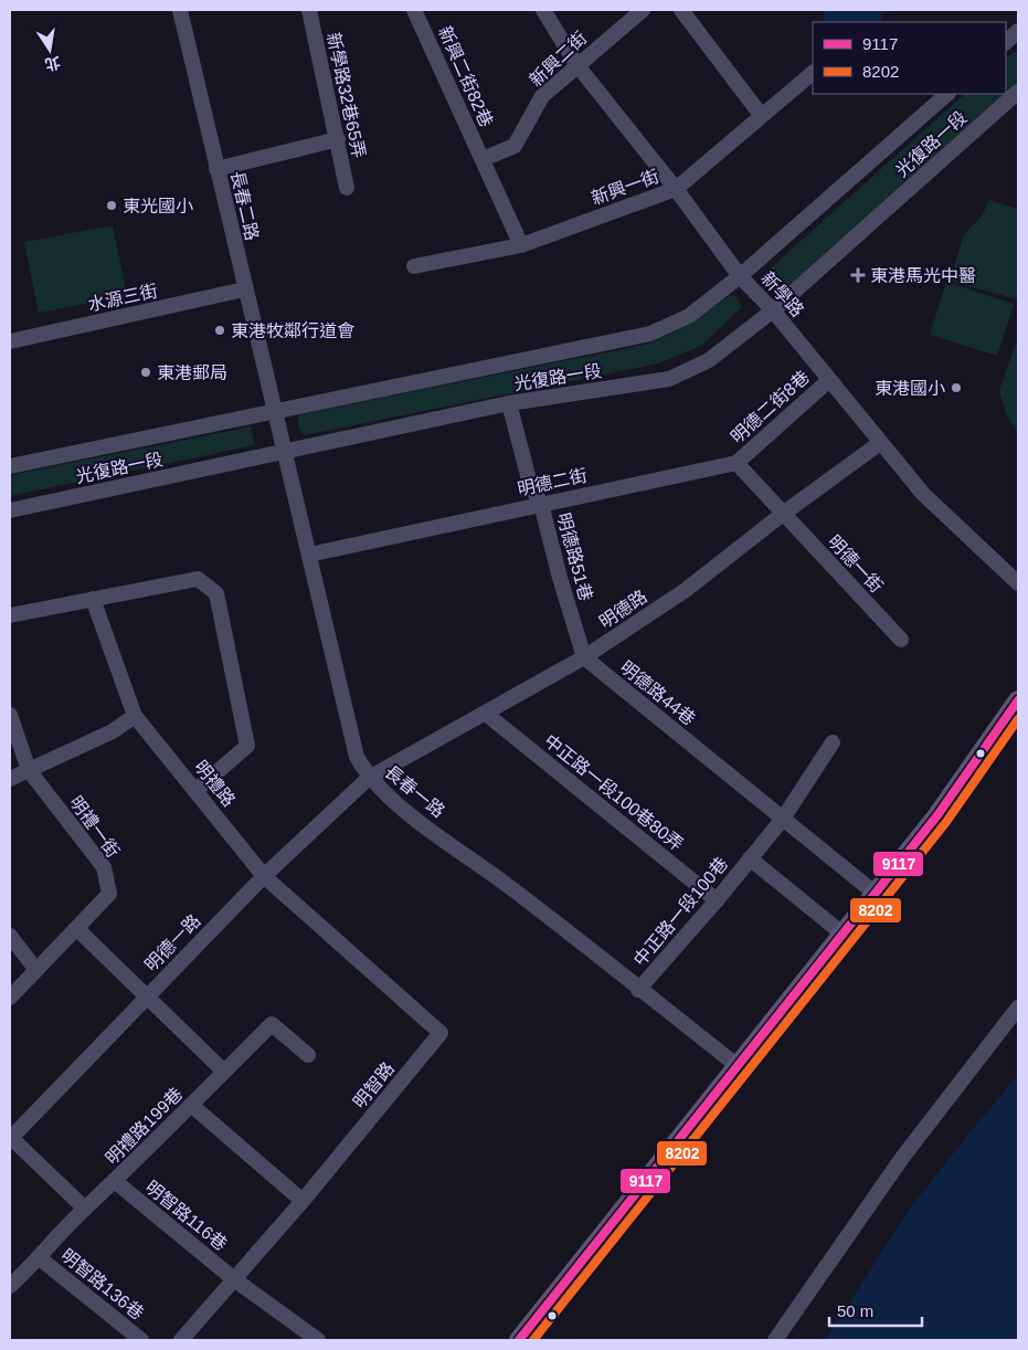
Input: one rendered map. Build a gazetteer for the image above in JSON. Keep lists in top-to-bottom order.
{
  "streets": {
    "street": [
      "新興二街",
      "新興二街82巷",
      "新學路32巷65弄",
      "光復路一段",
      "新興一街",
      "長春二路",
      "新學路",
      "水源三街",
      "明德二街8巷",
      "明德二街",
      "明德路51巷",
      "明德一街",
      "明德路",
      "明德路44巷",
      "明禮路",
      "長春一路",
      "中正路一段100巷80弄",
      "明禮一街",
      "中正路一段100巷",
      "明德一路",
      "明智路",
      "明禮路199巷",
      "明智路116巷",
      "明智路136巷"
    ]
  },
  "crossings": [
    ["新興二街", "新興二街82巷"],
    ["新興二街", "新學路"],
    ["新興二街82巷", "新興一街"],
    ["光復路一段", "長春二路"],
    ["光復路一段", "新學路"],
    ["光復路一段", "明德路51巷"],
    ["光復路一段", "長春一路"],
    ["新興一街", "新學路"],
    ["長春二路", "水源三街"],
    ["長春二路", "長春一路"],
    ["新學路", "明德二街8巷"],
    ["新學路", "明德路"],
    ["明德二街8巷", "明德二街"],
    ["明德二街", "明德路51巷"],
    ["明德二街", "長春一路"],
    ["明德路51巷", "明德路"],
    ["明德路51巷", "明德路44巷"],
    ["明德一街", "明德路"],
    ["明德路", "明德路44巷"],
    ["明德路", "長春一路"],
    ["明德路", "中正路一段100巷80弄"],
    ["明德路", "明德一路"],
    ["明德路44巷", "中正路一段100巷"],
    ["明禮路", "明德一路"],
    ["明禮路", "明智路"],
    ["長春一路", "中正路一段100巷"],
    ["長春一路", "明德一路"],
    ["中正路一段100巷80弄", "中正路一段100巷"],
    ["明德一路", "明智路"],
    ["明智路", "明智路116巷"],
    ["明禮路199巷", "明智路116巷"],
    ["明禮路199巷", "明智路136巷"]
  ],
  "places": {
    "other": [
      "東光國小",
      "東港牧鄰行道會",
      "東港郵局",
      "東港國小"
    ],
    "health": ["東港馬光中醫"]
  },
  "lines": ["transit line 9117", "transit line 8202"],
  "legend": ["9117", "8202"],
  "scale_bar": "50 m",
  "north": "bottom"
}
